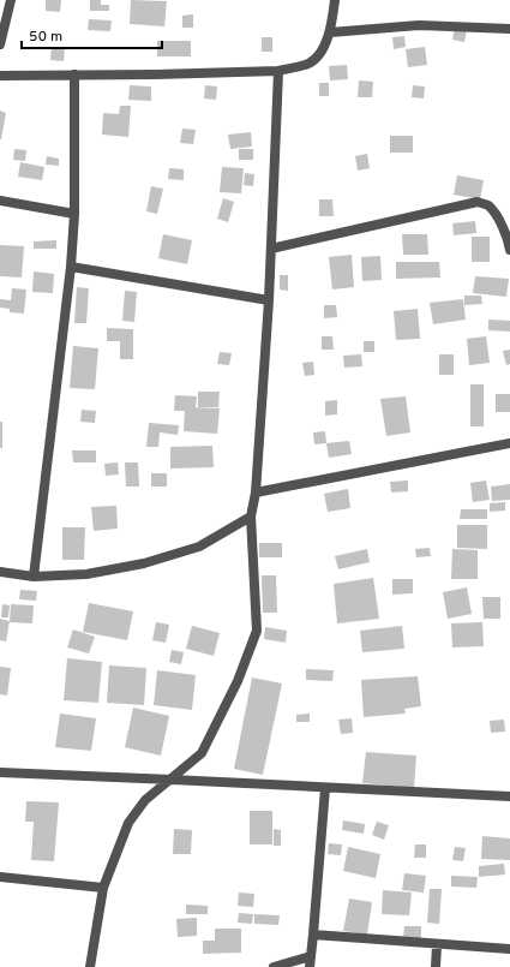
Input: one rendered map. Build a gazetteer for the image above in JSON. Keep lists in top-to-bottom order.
{
  "scale_bar": "50 m"
}
